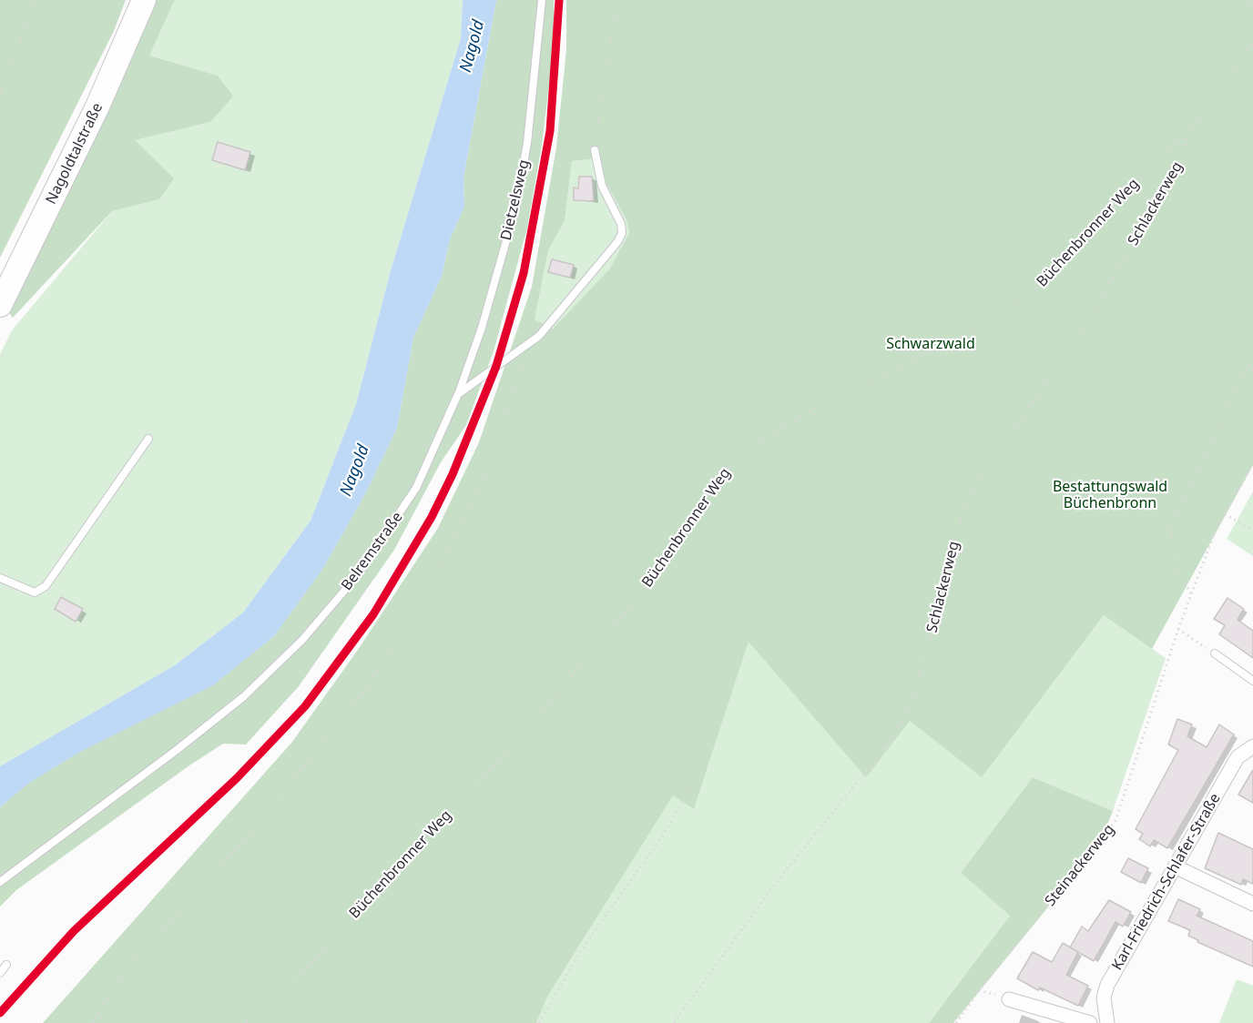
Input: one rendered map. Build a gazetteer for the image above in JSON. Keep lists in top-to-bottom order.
{
  "streets": {
    "main road": ["Nagoldtalstraße"],
    "street": ["Karl-Friedrich-Schlafer-Straße"],
    "lane": ["Dietzelsweg", "Belremstraße"],
    "path": ["Schlackerweg", "Büchenbronner Weg", "Steinackerweg"]
  },
  "crossings": [
    ["Dietzelsweg", "Belremstraße"],
    ["Schlackerweg", "Büchenbronner Weg"]
  ],
  "water": ["Nagold"],
  "parks": ["Schwarzwald", "Bestattungswald Büchenbronn"]
}
